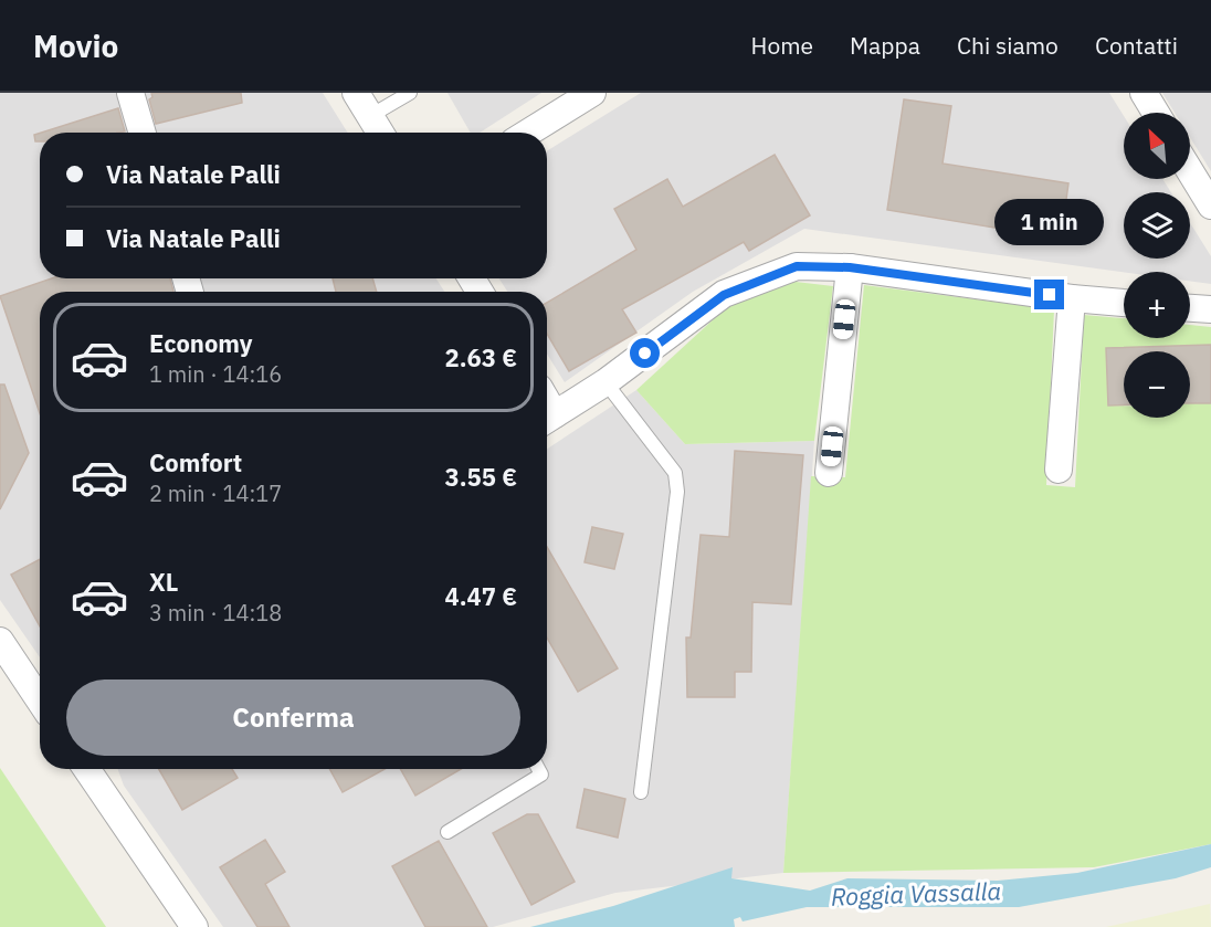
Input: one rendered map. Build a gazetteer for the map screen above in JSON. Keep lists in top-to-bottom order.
{
  "water": ["Roggia Vassalla"],
  "north": "top left",
  "page": {
    "header": "Movio",
    "nav": [
      "Home",
      "Mappa",
      "Chi siamo",
      "Contatti"
    ],
    "map_buttons": ["+", "−"],
    "banner": ["Via Natale Palli", "Via Natale Palli"],
    "bubble": "1 min",
    "list": [
      {
        "name": "Economy",
        "note": "1 min · 14:16",
        "value": "2.63 €"
      },
      {
        "name": "Comfort",
        "note": "2 min · 14:17",
        "value": "3.55 €"
      },
      {
        "name": "XL",
        "note": "3 min · 14:18",
        "value": "4.47 €"
      }
    ],
    "buttons": "Conferma"
  }
}
